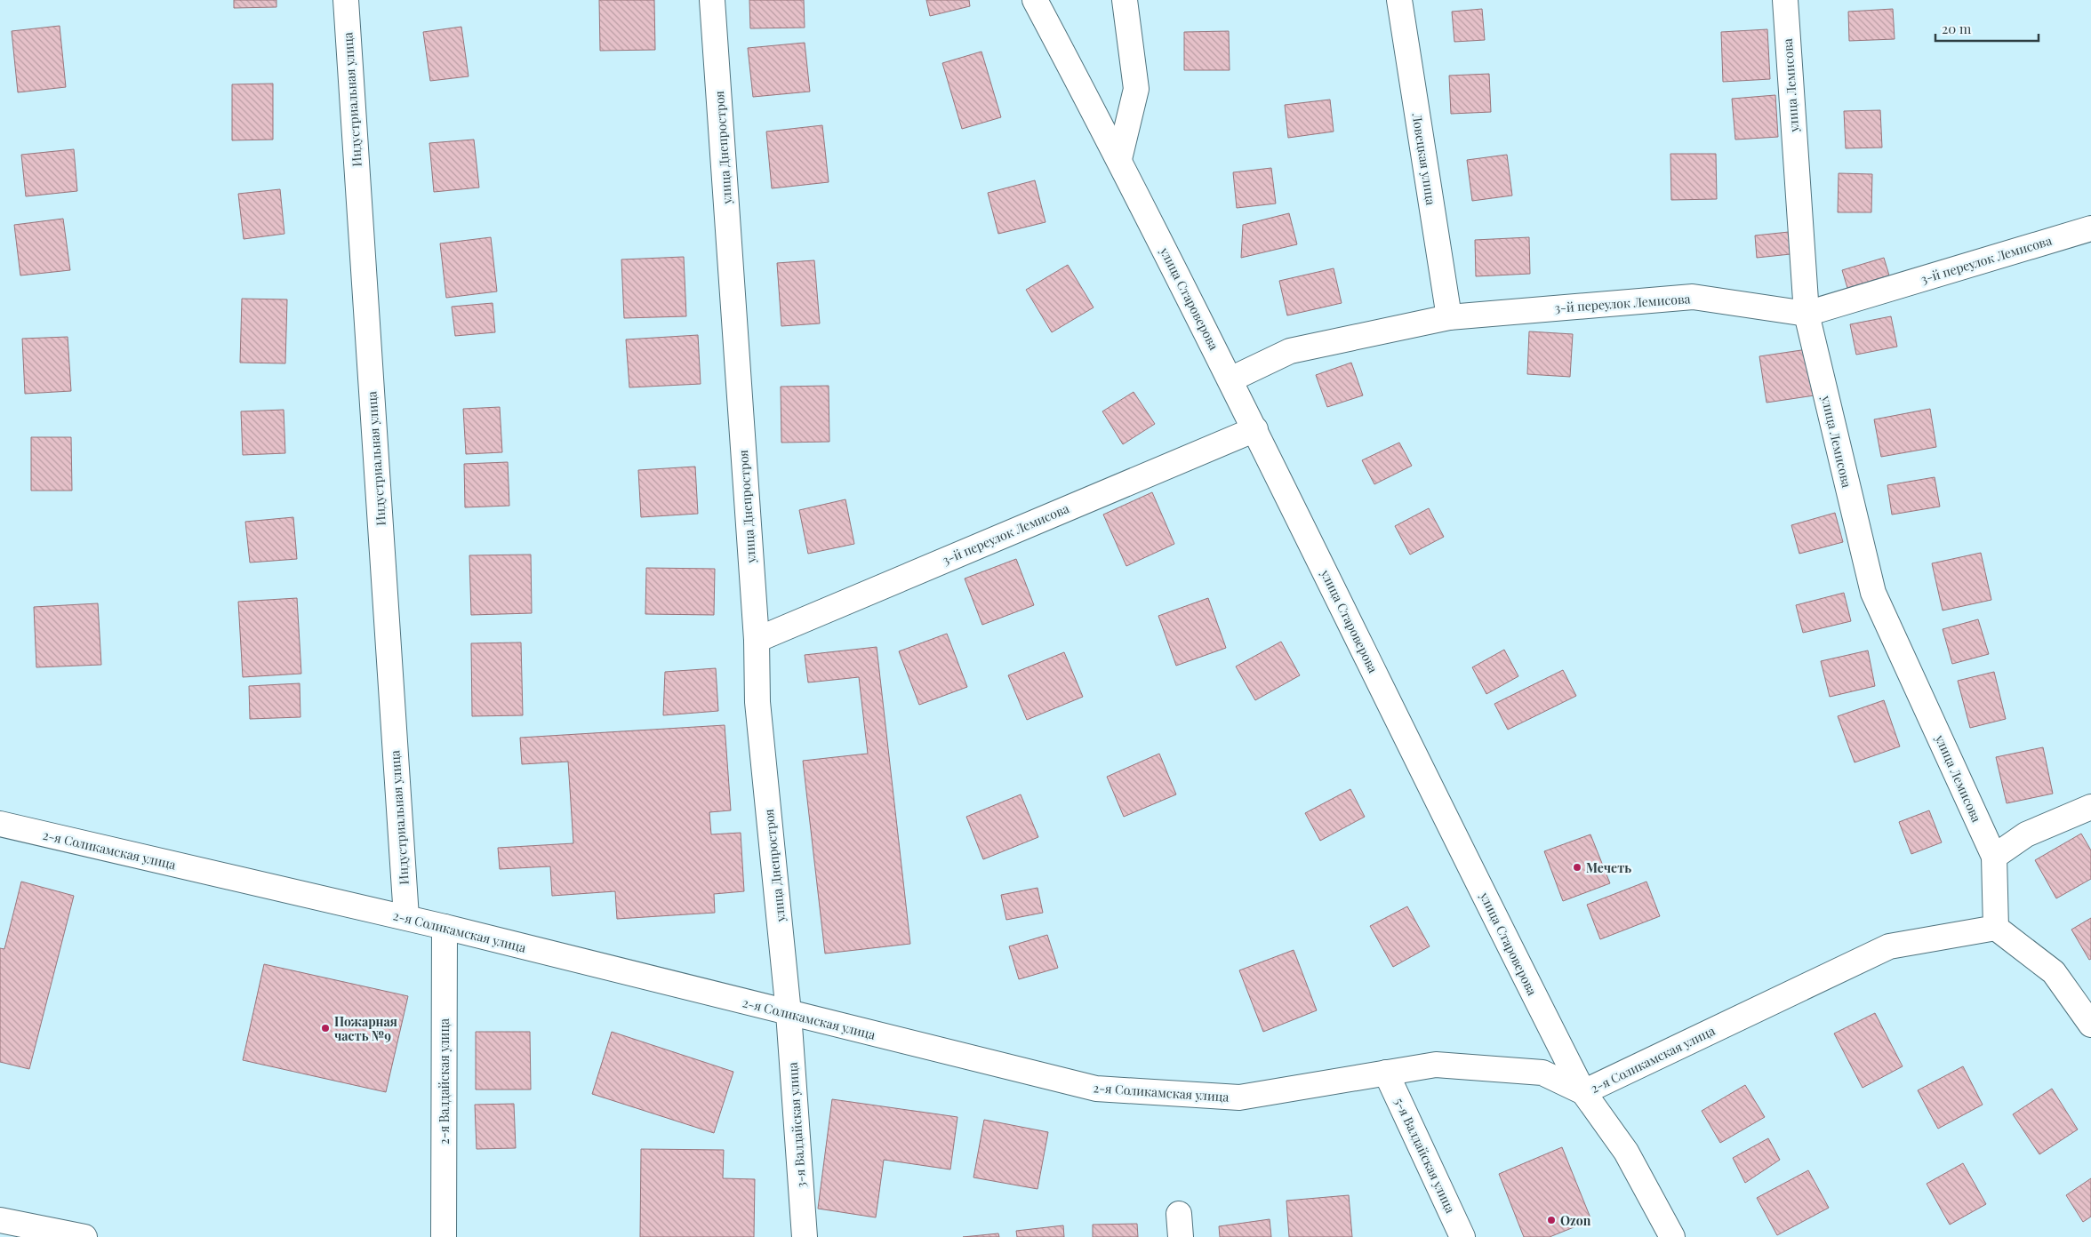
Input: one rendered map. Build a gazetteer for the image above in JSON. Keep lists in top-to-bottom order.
{
  "streets": {
    "street": [
      "улица Лемисова",
      "Индустриальная улица",
      "улица Днепростроя",
      "Ловецкая улица",
      "3-й переулок Лемисова",
      "улица Староверова",
      "2-я Соликамская улица",
      "2-я Валдайская улица",
      "3-я Валдайская улица",
      "5-я Валдайская улица"
    ]
  },
  "crossings": [
    ["улица Лемисова", "3-й переулок Лемисова"],
    ["Индустриальная улица", "2-я Соликамская улица"],
    ["улица Днепростроя", "3-й переулок Лемисова"],
    ["улица Днепростроя", "2-я Соликамская улица"],
    ["улица Днепростроя", "3-я Валдайская улица"],
    ["Ловецкая улица", "3-й переулок Лемисова"],
    ["3-й переулок Лемисова", "улица Староверова"],
    ["улица Староверова", "2-я Соликамская улица"],
    ["2-я Соликамская улица", "2-я Валдайская улица"],
    ["2-я Соликамская улица", "3-я Валдайская улица"],
    ["2-я Соликамская улица", "5-я Валдайская улица"]
  ],
  "places": ["Мечеть", "Пожарная часть №9", "Ozon"],
  "scale_bar": "20 m"
}
